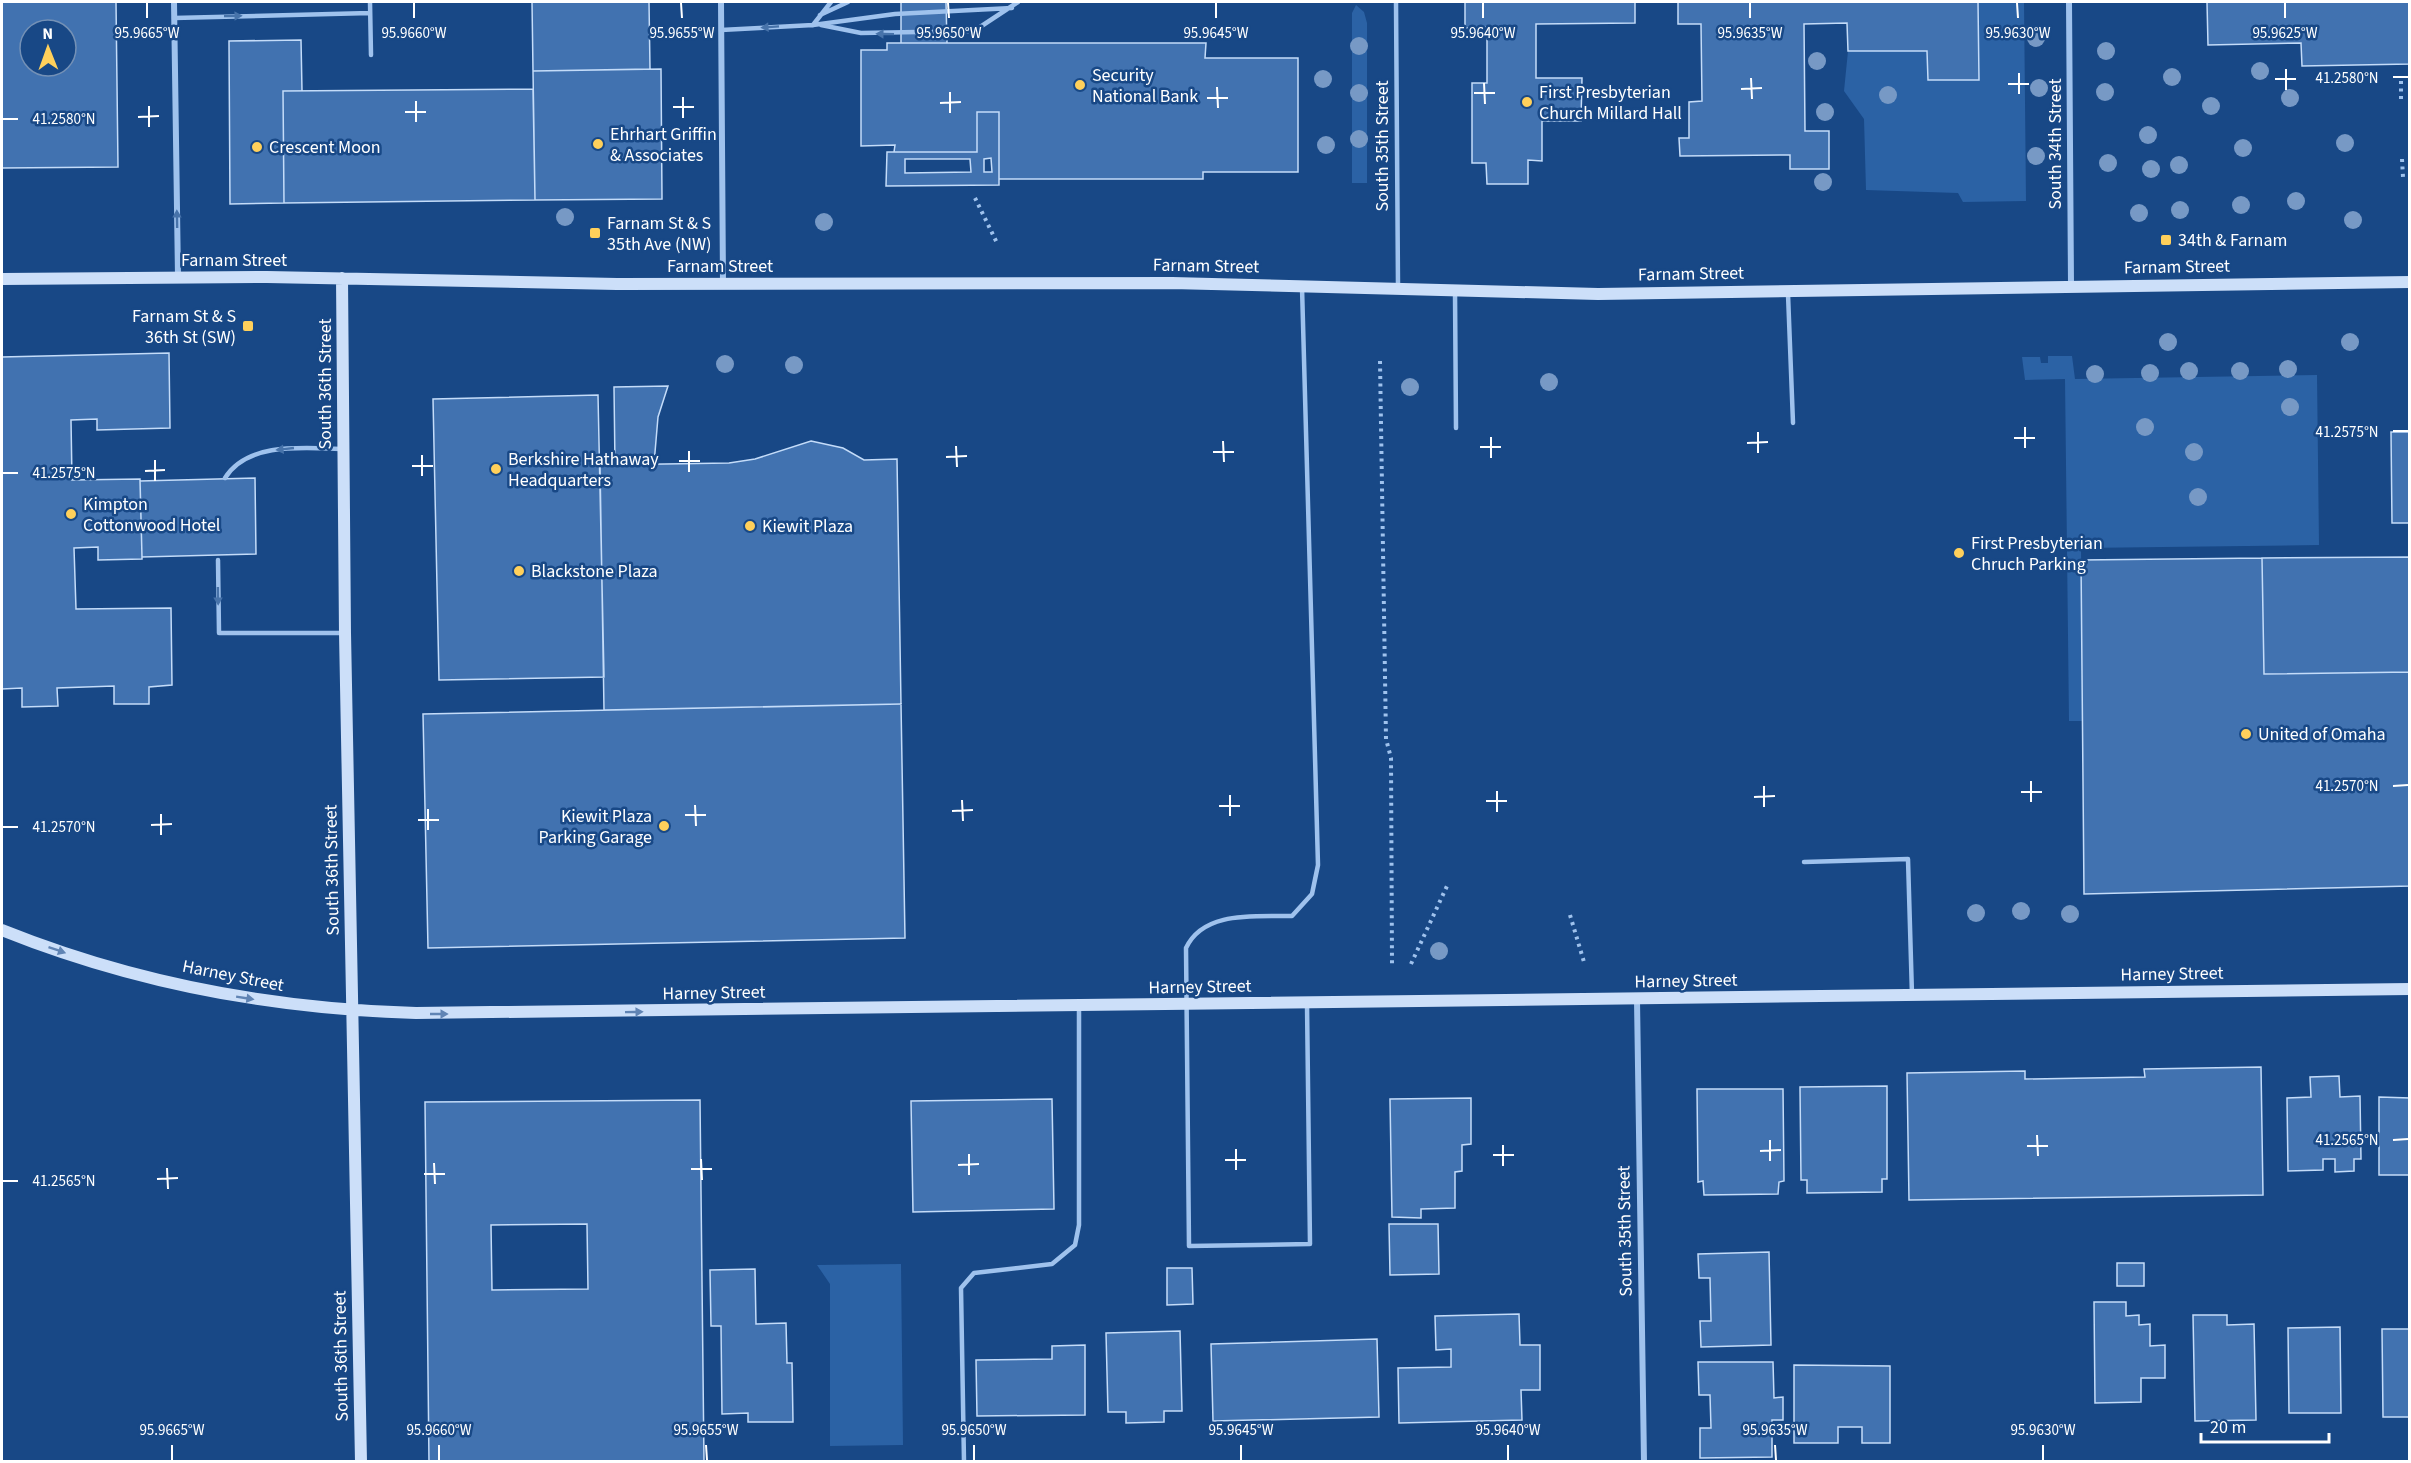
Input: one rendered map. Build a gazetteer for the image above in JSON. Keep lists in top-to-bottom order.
{
  "streets": {
    "main road": ["Farnam Street", "South 36th Street", "Harney Street"],
    "street": ["South 34th Street", "South 35th Street"]
  },
  "crossings": [
    ["South 34th Street", "Farnam Street"],
    ["South 35th Street", "Farnam Street"],
    ["South 35th Street", "Harney Street"],
    ["Farnam Street", "South 36th Street"],
    ["South 36th Street", "Harney Street"]
  ],
  "one_way": ["Harney Street"],
  "places": {
    "other": [
      "Security National Bank",
      "First Presbyterian Church Millard Hall",
      "Ehrhart Griffin & Associates",
      "Crescent Moon",
      "Berkshire Hathaway Headquarters",
      "Kimpton Cottonwood Hotel",
      "Kiewit Plaza",
      "First Presbyterian Chruch Parking",
      "Blackstone Plaza",
      "United of Omaha",
      "Kiewit Plaza Parking Garage"
    ],
    "transit": ["Farnam St & S 35th Ave (NW)", "34th & Farnam", "Farnam St & S 36th St (SW)"]
  },
  "scale_bar": "20 m",
  "north": "top",
  "coordinates": [
    "95.9665°W",
    "95.9660°W",
    "95.9655°W",
    "95.9650°W",
    "95.9645°W",
    "95.9640°W",
    "95.9635°W",
    "95.9630°W",
    "95.9625°W",
    "41.2580°N",
    "41.2575°N",
    "41.2570°N",
    "41.2565°N"
  ]
}
